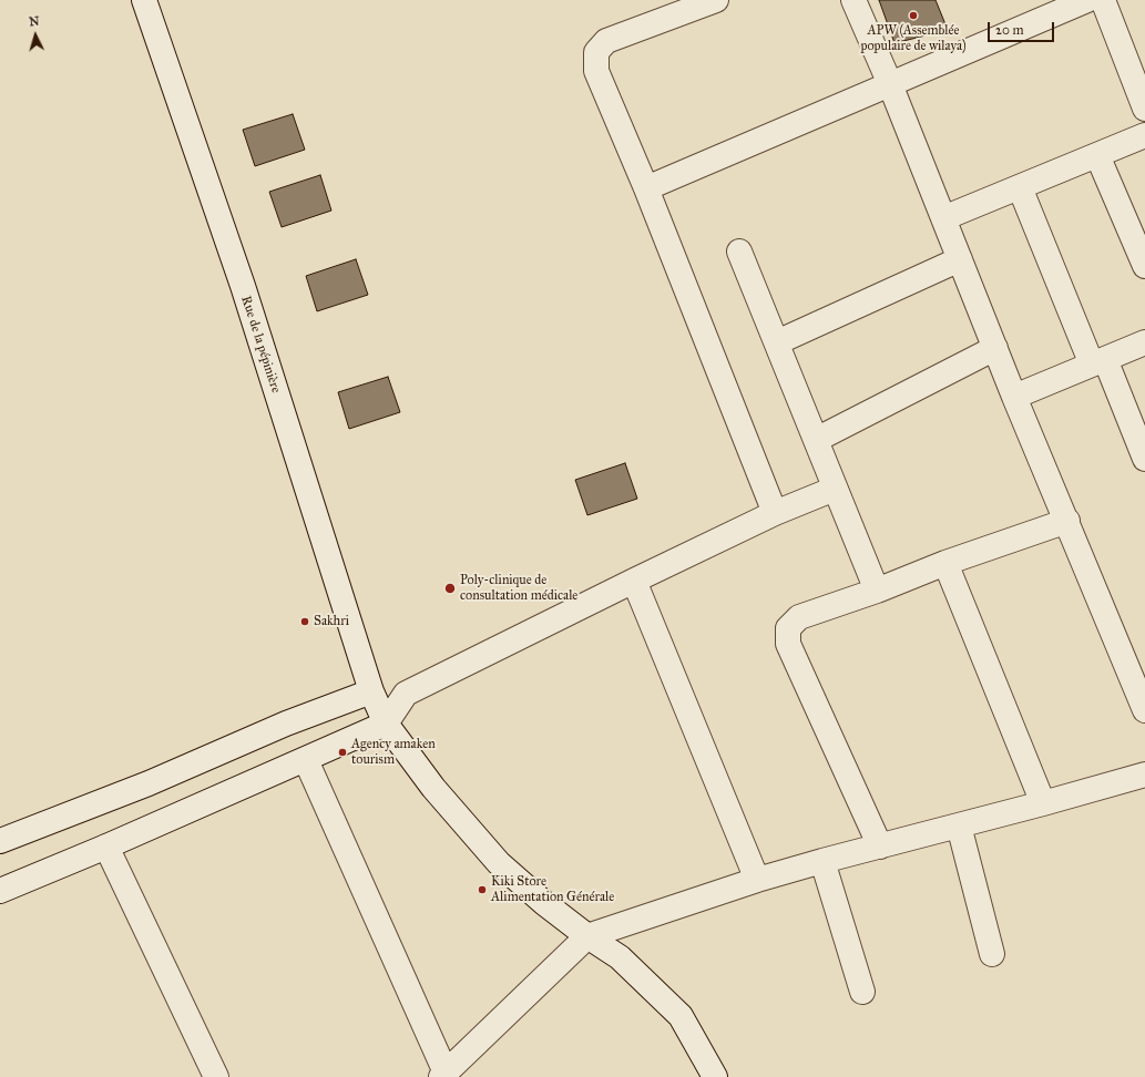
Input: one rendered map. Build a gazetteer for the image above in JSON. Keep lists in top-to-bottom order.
{
  "streets": {
    "street": ["Rue de la pépinière"]
  },
  "places": [
    "APW (Assemblée populaire de wilaya)",
    "Poly-clinique de consultation médicale",
    "Sakhri",
    "Agency amaken tourism",
    "Kiki Store Alimentation Générale"
  ],
  "scale_bar": "20 m",
  "north": "top"
}
